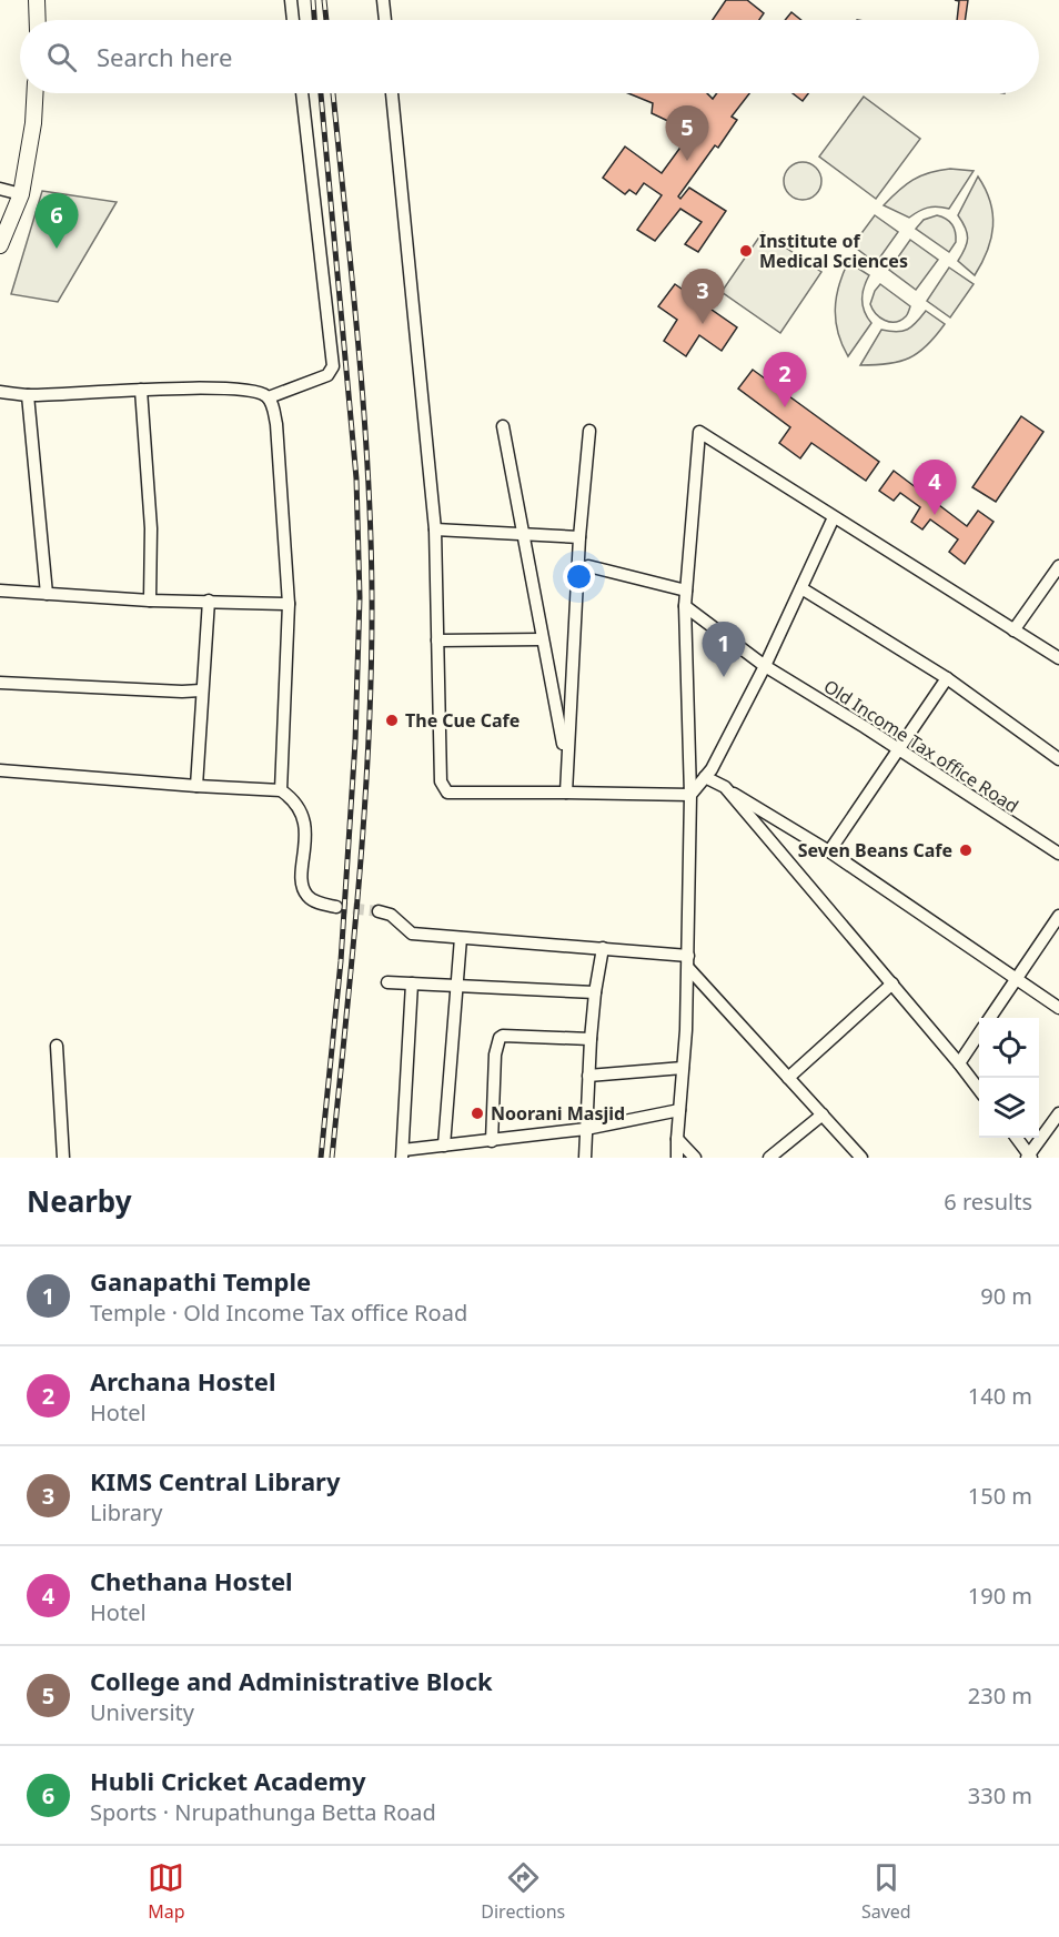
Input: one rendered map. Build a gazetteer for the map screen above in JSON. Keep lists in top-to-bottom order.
{
  "streets": {
    "street": ["Old Income Tax office Road"]
  },
  "places": [
    "Institute of Medical Sciences",
    "The Cue Cafe",
    "Seven Beans Cafe",
    "Noorani Masjid"
  ],
  "page": {
    "search": "Search here",
    "pins": [
      "5",
      "6",
      "3",
      "2",
      "4",
      "1"
    ],
    "heading": ["Nearby", "6 results"],
    "list": [
      {
        "mark": "1",
        "name": "Ganapathi Temple",
        "note": "Temple · Old Income Tax office Road",
        "value": "90 m"
      },
      {
        "mark": "2",
        "name": "Archana Hostel",
        "note": "Hotel",
        "value": "140 m"
      },
      {
        "mark": "3",
        "name": "KIMS Central Library",
        "note": "Library",
        "value": "150 m"
      },
      {
        "mark": "4",
        "name": "Chethana Hostel",
        "note": "Hotel",
        "value": "190 m"
      },
      {
        "mark": "5",
        "name": "College and Administrative Block",
        "note": "University",
        "value": "230 m"
      },
      {
        "mark": "6",
        "name": "Hubli Cricket Academy",
        "note": "Sports · Nrupathunga Betta Road",
        "value": "330 m"
      }
    ],
    "nav": ["Map", "Directions", "Saved"]
  }
}
